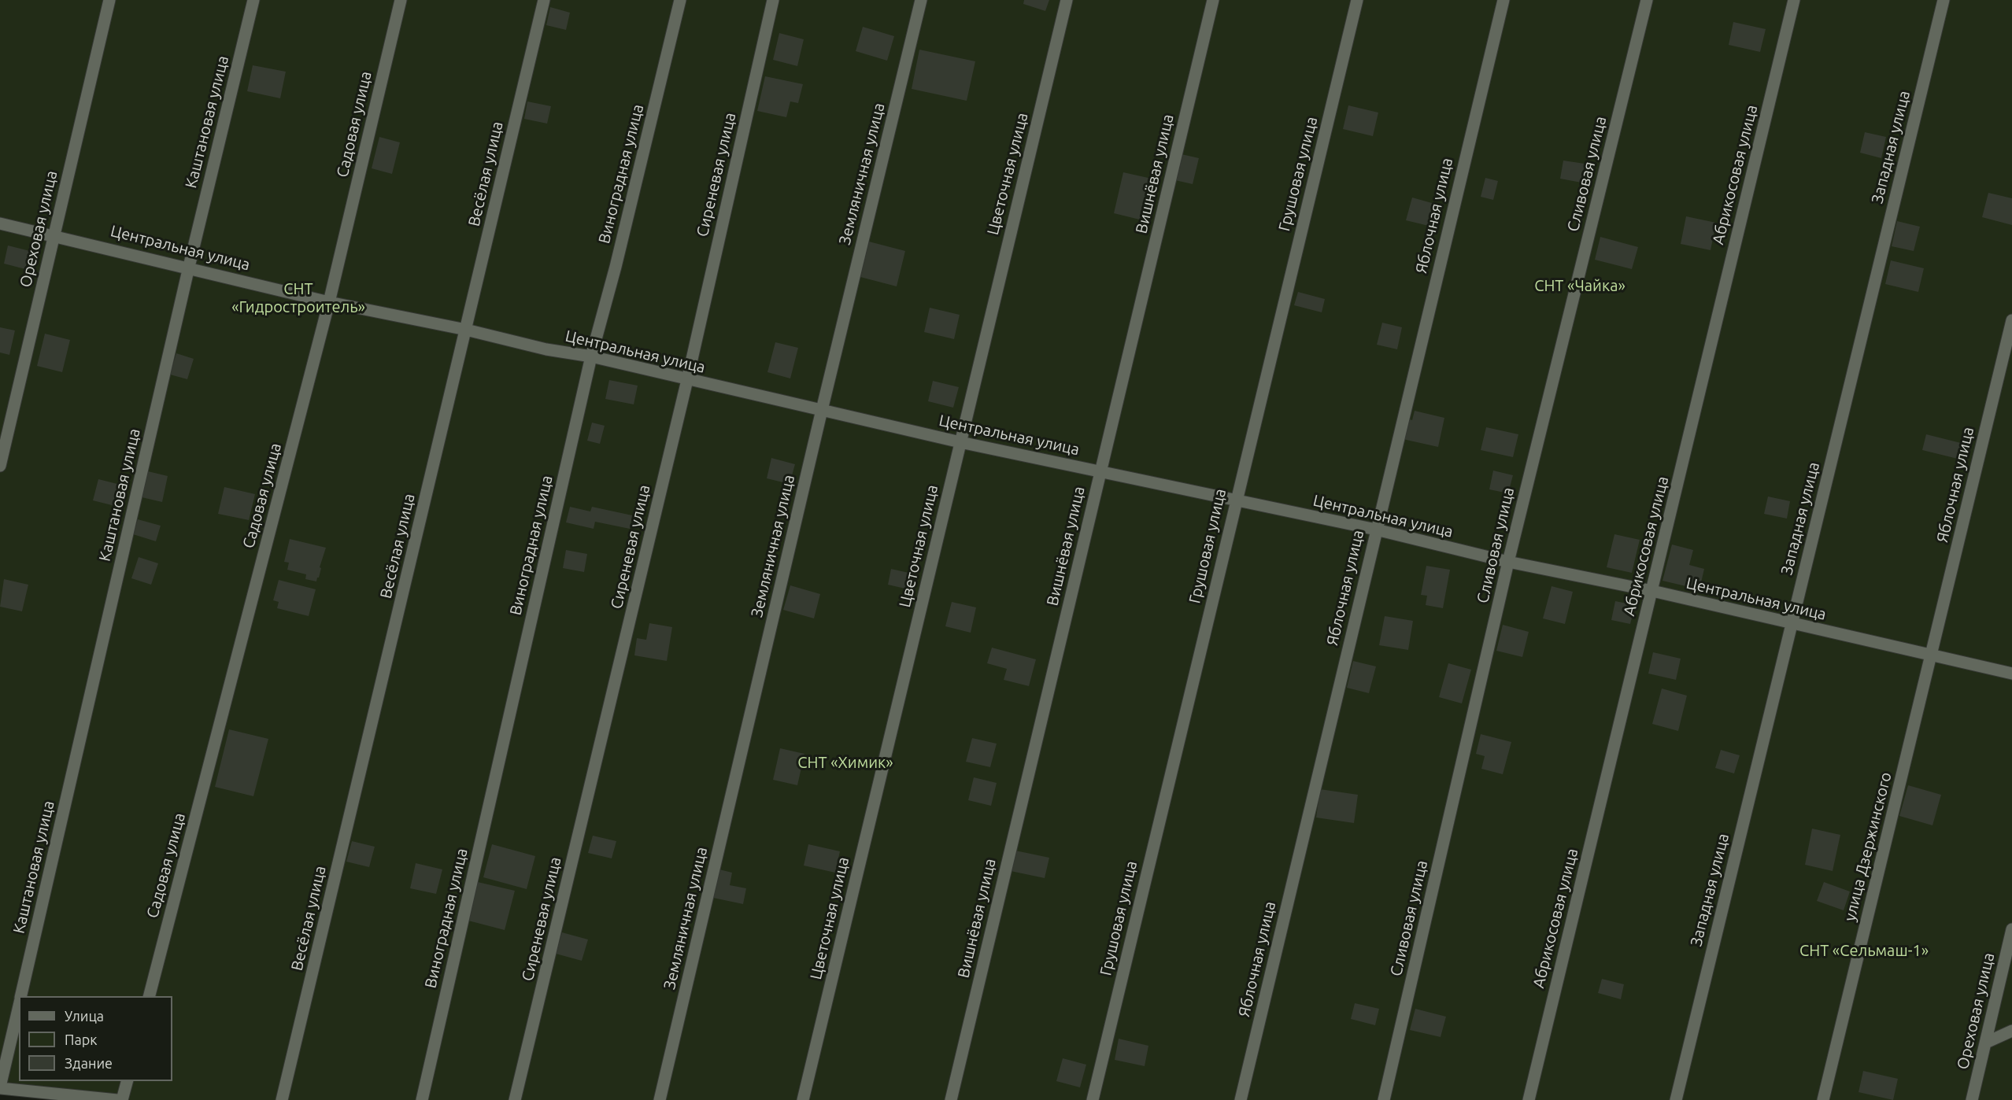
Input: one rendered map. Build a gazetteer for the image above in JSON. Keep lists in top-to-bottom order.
{
  "streets": {
    "street": [
      "Каштановая улица",
      "Садовая улица",
      "Западная улица",
      "Весёлая улица",
      "Виноградная улица",
      "Земляничная улица",
      "Цветочная улица",
      "Вишнёвая улица",
      "Грушовая улица",
      "Сливовая улица",
      "Сиреневая улица",
      "Абрикосовая улица",
      "Яблочная улица",
      "Ореховая улица",
      "Центральная улица",
      "улица Дзержинского"
    ]
  },
  "crossings": [
    ["Каштановая улица", "Центральная улица"],
    ["Садовая улица", "Центральная улица"],
    ["Западная улица", "Центральная улица"],
    ["Весёлая улица", "Центральная улица"],
    ["Виноградная улица", "Центральная улица"],
    ["Земляничная улица", "Центральная улица"],
    ["Цветочная улица", "Центральная улица"],
    ["Вишнёвая улица", "Центральная улица"],
    ["Грушовая улица", "Центральная улица"],
    ["Сливовая улица", "Центральная улица"],
    ["Сиреневая улица", "Центральная улица"],
    ["Абрикосовая улица", "Центральная улица"],
    ["Яблочная улица", "Центральная улица"],
    ["Яблочная улица", "улица Дзержинского"],
    ["Ореховая улица", "Центральная улица"],
    ["Центральная улица", "улица Дзержинского"]
  ],
  "parks": [
    "СНТ «Чайка»",
    "СНТ «Гидростроитель»",
    "СНТ «Химик»",
    "СНТ «Сельмаш-1»"
  ],
  "legend": ["Улица", "Парк", "Здание"]
}
